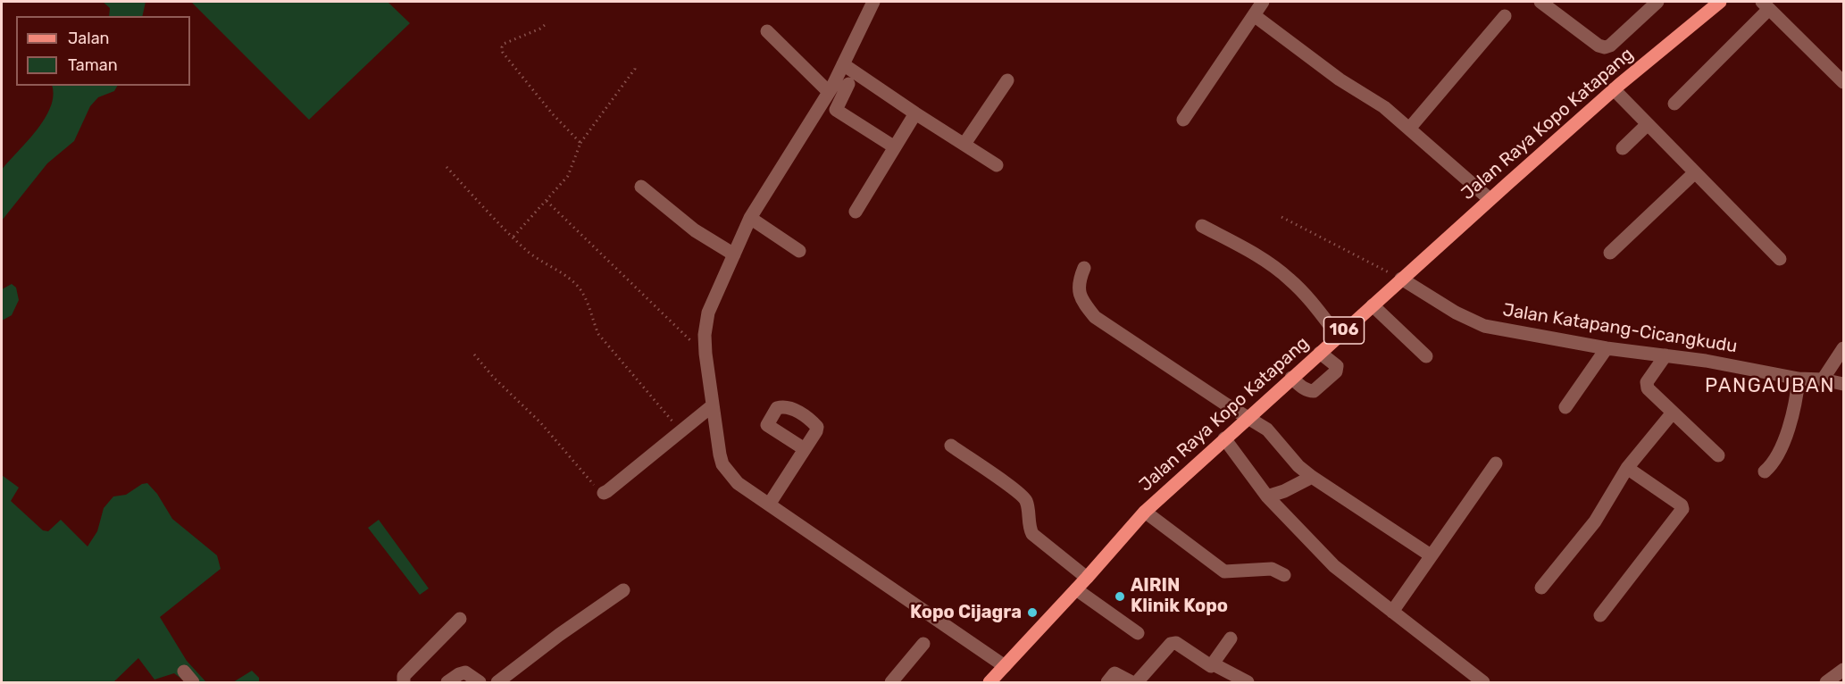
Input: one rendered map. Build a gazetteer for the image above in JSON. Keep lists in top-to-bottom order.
{
  "streets": {
    "main road": ["Jalan Raya Kopo Katapang", "106"],
    "street": ["Jalan Katapang-Cicangkudu"]
  },
  "crossings": [
    ["Jalan Raya Kopo Katapang", "Jalan Katapang-Cicangkudu"]
  ],
  "districts": ["PANGAUBAN"],
  "places": ["AIRIN Klinik Kopo", "Kopo Cijagra"],
  "legend": ["Jalan", "Taman"]
}
